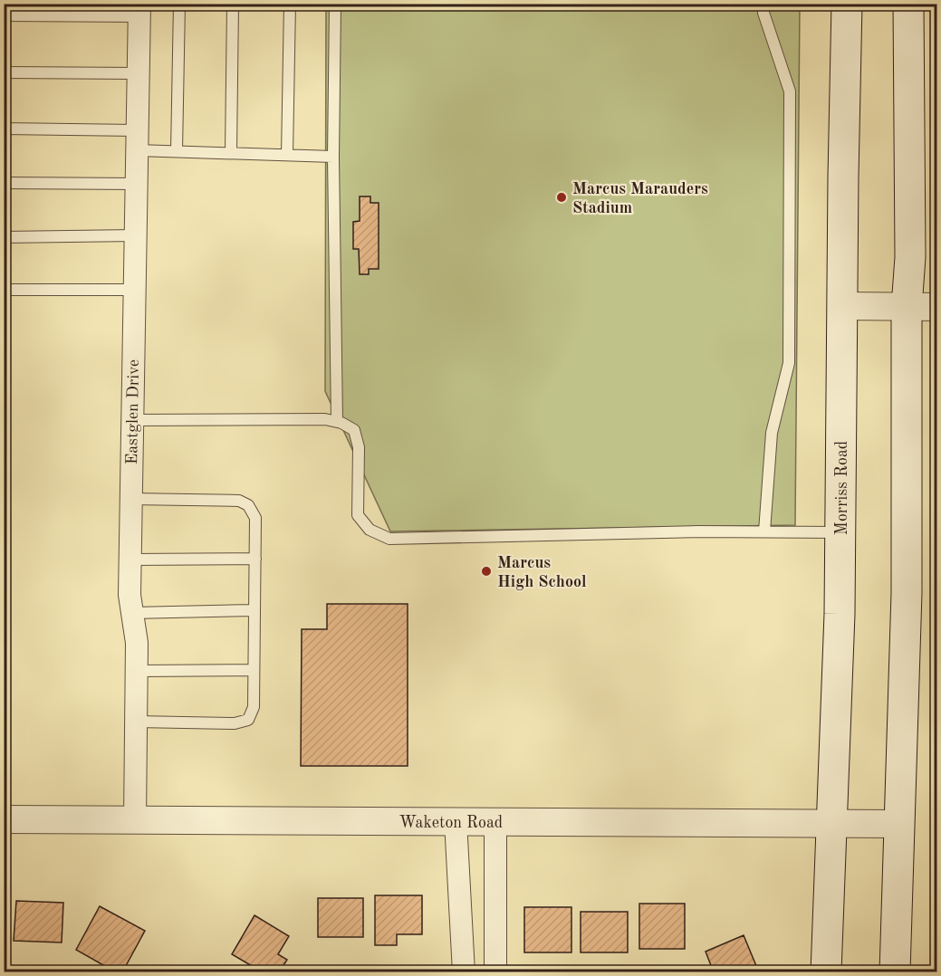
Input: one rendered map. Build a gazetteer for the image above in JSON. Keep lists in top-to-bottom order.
{
  "streets": {
    "main road": ["Morriss Road"],
    "street": ["Eastglen Drive", "Waketon Road"]
  },
  "crossings": [
    ["Eastglen Drive", "Waketon Road"],
    ["Morriss Road", "Waketon Road"]
  ],
  "places": ["Marcus Marauders Stadium", "Marcus High School"]
}
